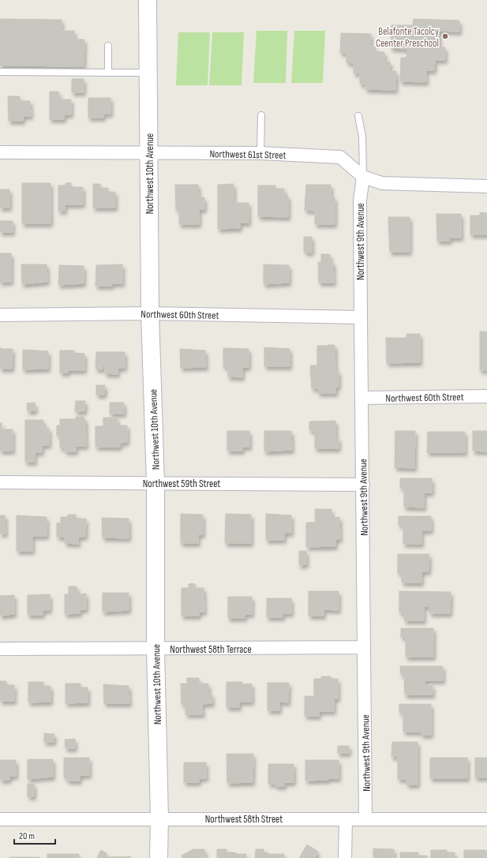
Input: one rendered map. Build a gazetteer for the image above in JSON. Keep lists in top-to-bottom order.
{
  "streets": {
    "street": [
      "Northwest 61st Street",
      "Northwest 10th Avenue",
      "Northwest 9th Avenue",
      "Northwest 60th Street",
      "Northwest 59th Street",
      "Northwest 58th Terrace",
      "Northwest 58th Street"
    ]
  },
  "crossings": [
    ["Northwest 61st Street", "Northwest 10th Avenue"],
    ["Northwest 61st Street", "Northwest 9th Avenue"],
    ["Northwest 10th Avenue", "Northwest 60th Street"],
    ["Northwest 10th Avenue", "Northwest 59th Street"],
    ["Northwest 10th Avenue", "Northwest 58th Terrace"],
    ["Northwest 10th Avenue", "Northwest 58th Street"],
    ["Northwest 9th Avenue", "Northwest 60th Street"],
    ["Northwest 9th Avenue", "Northwest 59th Street"],
    ["Northwest 9th Avenue", "Northwest 58th Terrace"],
    ["Northwest 9th Avenue", "Northwest 58th Street"]
  ],
  "places": ["Belafonte Tacolcy Ceenter Preschool"],
  "scale_bar": "20 m"
}
